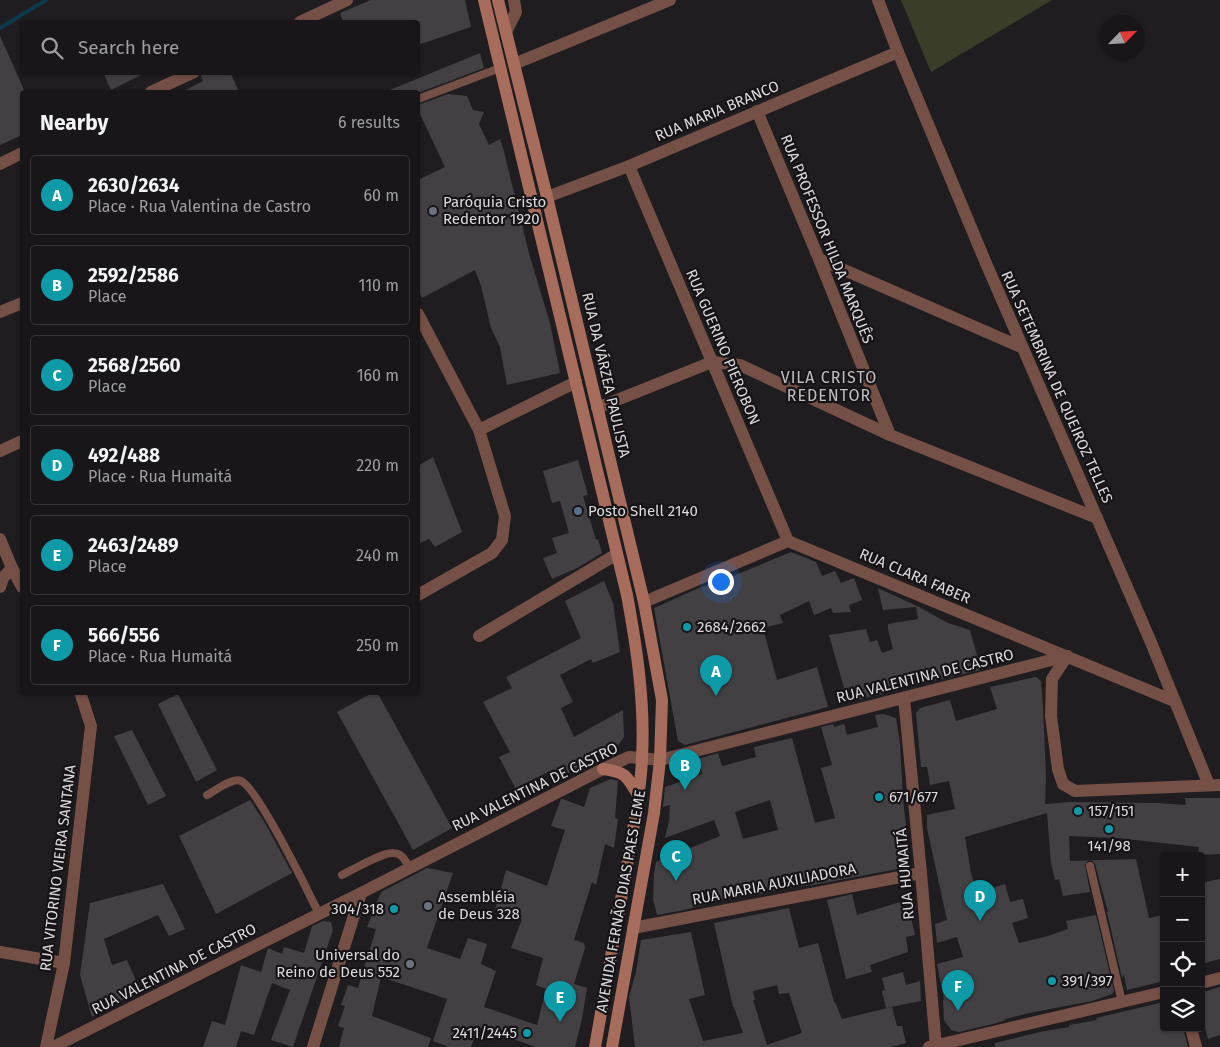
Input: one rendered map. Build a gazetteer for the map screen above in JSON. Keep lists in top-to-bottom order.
{
  "streets": {
    "main road": ["RUA DA VÁRZEA PAULISTA", "AVENIDA FERNÃO DIAS PAES LEME"],
    "street": [
      "RUA MARIA BRANCO",
      "RUA PROFESSOR HILDA MARQUÊS",
      "RUA GUERINO PIEROBON",
      "RUA SETEMBRINA DE QUEIROZ TELLES",
      "RUA CLARA FABER",
      "RUA VALENTINA DE CASTRO",
      "RUA VITORINO VIEIRA SANTANA",
      "RUA HUMAITÁ",
      "RUA MARIA AUXILIADORA"
    ]
  },
  "crossings": [
    ["RUA MARIA BRANCO", "RUA PROFESSOR HILDA MARQUÊS"],
    ["RUA MARIA BRANCO", "RUA GUERINO PIEROBON"],
    ["RUA MARIA BRANCO", "RUA DA VÁRZEA PAULISTA"],
    ["RUA MARIA BRANCO", "RUA SETEMBRINA DE QUEIROZ TELLES"],
    ["RUA GUERINO PIEROBON", "RUA CLARA FABER"],
    ["RUA DA VÁRZEA PAULISTA", "RUA VALENTINA DE CASTRO"],
    ["RUA DA VÁRZEA PAULISTA", "AVENIDA FERNÃO DIAS PAES LEME"],
    ["RUA SETEMBRINA DE QUEIROZ TELLES", "RUA CLARA FABER"],
    ["RUA CLARA FABER", "RUA VALENTINA DE CASTRO"],
    ["RUA VALENTINA DE CASTRO", "RUA HUMAITÁ"],
    ["RUA VALENTINA DE CASTRO", "AVENIDA FERNÃO DIAS PAES LEME"],
    ["RUA HUMAITÁ", "RUA MARIA AUXILIADORA"],
    ["RUA MARIA AUXILIADORA", "AVENIDA FERNÃO DIAS PAES LEME"]
  ],
  "districts": ["VILA CRISTO REDENTOR"],
  "places": [
    "Paróquia Cristo Redentor 1920",
    "Posto Shell 2140",
    "2684/2662",
    "671/677",
    "157/151",
    "141/98",
    "Assembléia de Deus 328",
    "304/318",
    "Universal do Reino de Deus 552",
    "391/397",
    "2411/2445"
  ],
  "north": "top right",
  "page": {
    "search": "Search here",
    "heading": ["Nearby", "6 results"],
    "list": [
      {
        "mark": "A",
        "name": "2630/2634",
        "note": "Place · Rua Valentina de Castro",
        "value": "60 m"
      },
      {
        "mark": "B",
        "name": "2592/2586",
        "note": "Place",
        "value": "110 m"
      },
      {
        "mark": "C",
        "name": "2568/2560",
        "note": "Place",
        "value": "160 m"
      },
      {
        "mark": "D",
        "name": "492/488",
        "note": "Place · Rua Humaitá",
        "value": "220 m"
      },
      {
        "mark": "E",
        "name": "2463/2489",
        "note": "Place",
        "value": "240 m"
      },
      {
        "mark": "F",
        "name": "566/556",
        "note": "Place · Rua Humaitá",
        "value": "250 m"
      }
    ],
    "pins": [
      "A",
      "B",
      "C",
      "D",
      "F",
      "E"
    ],
    "map_buttons": ["+", "−"]
  }
}
